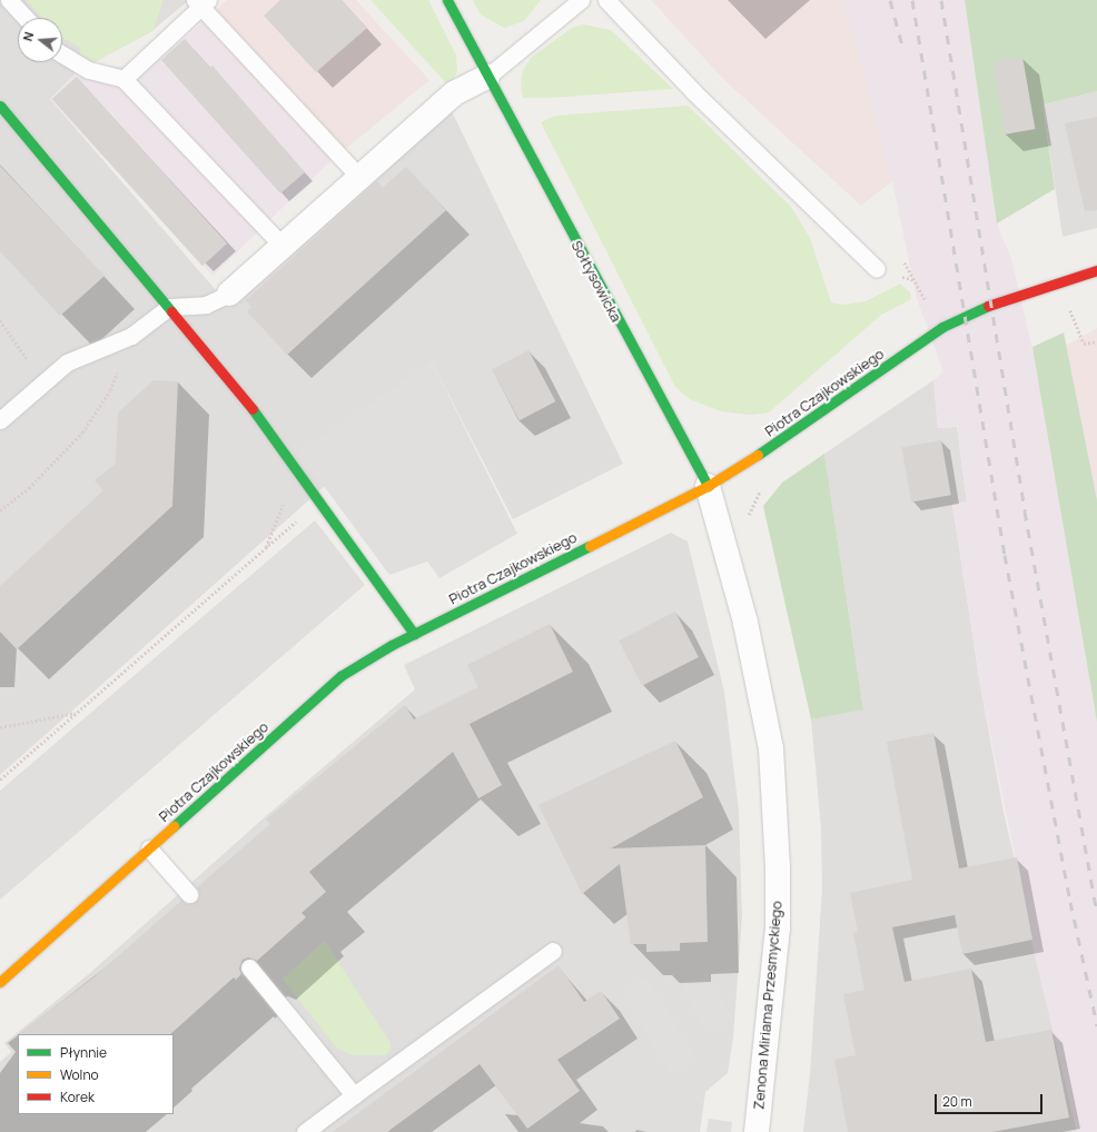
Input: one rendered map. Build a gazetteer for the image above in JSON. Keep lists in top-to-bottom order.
{
  "streets": {
    "street": ["Sołtysowicka", "Piotra Czajkowskiego", "Zenona Miriama Przesmyckiego"]
  },
  "crossings": [
    ["Sołtysowicka", "Piotra Czajkowskiego"],
    ["Sołtysowicka", "Zenona Miriama Przesmyckiego"],
    ["Piotra Czajkowskiego", "Zenona Miriama Przesmyckiego"]
  ],
  "legend": ["Płynnie", "Wolno", "Korek"],
  "scale_bar": "20 m",
  "north": "left"
}
